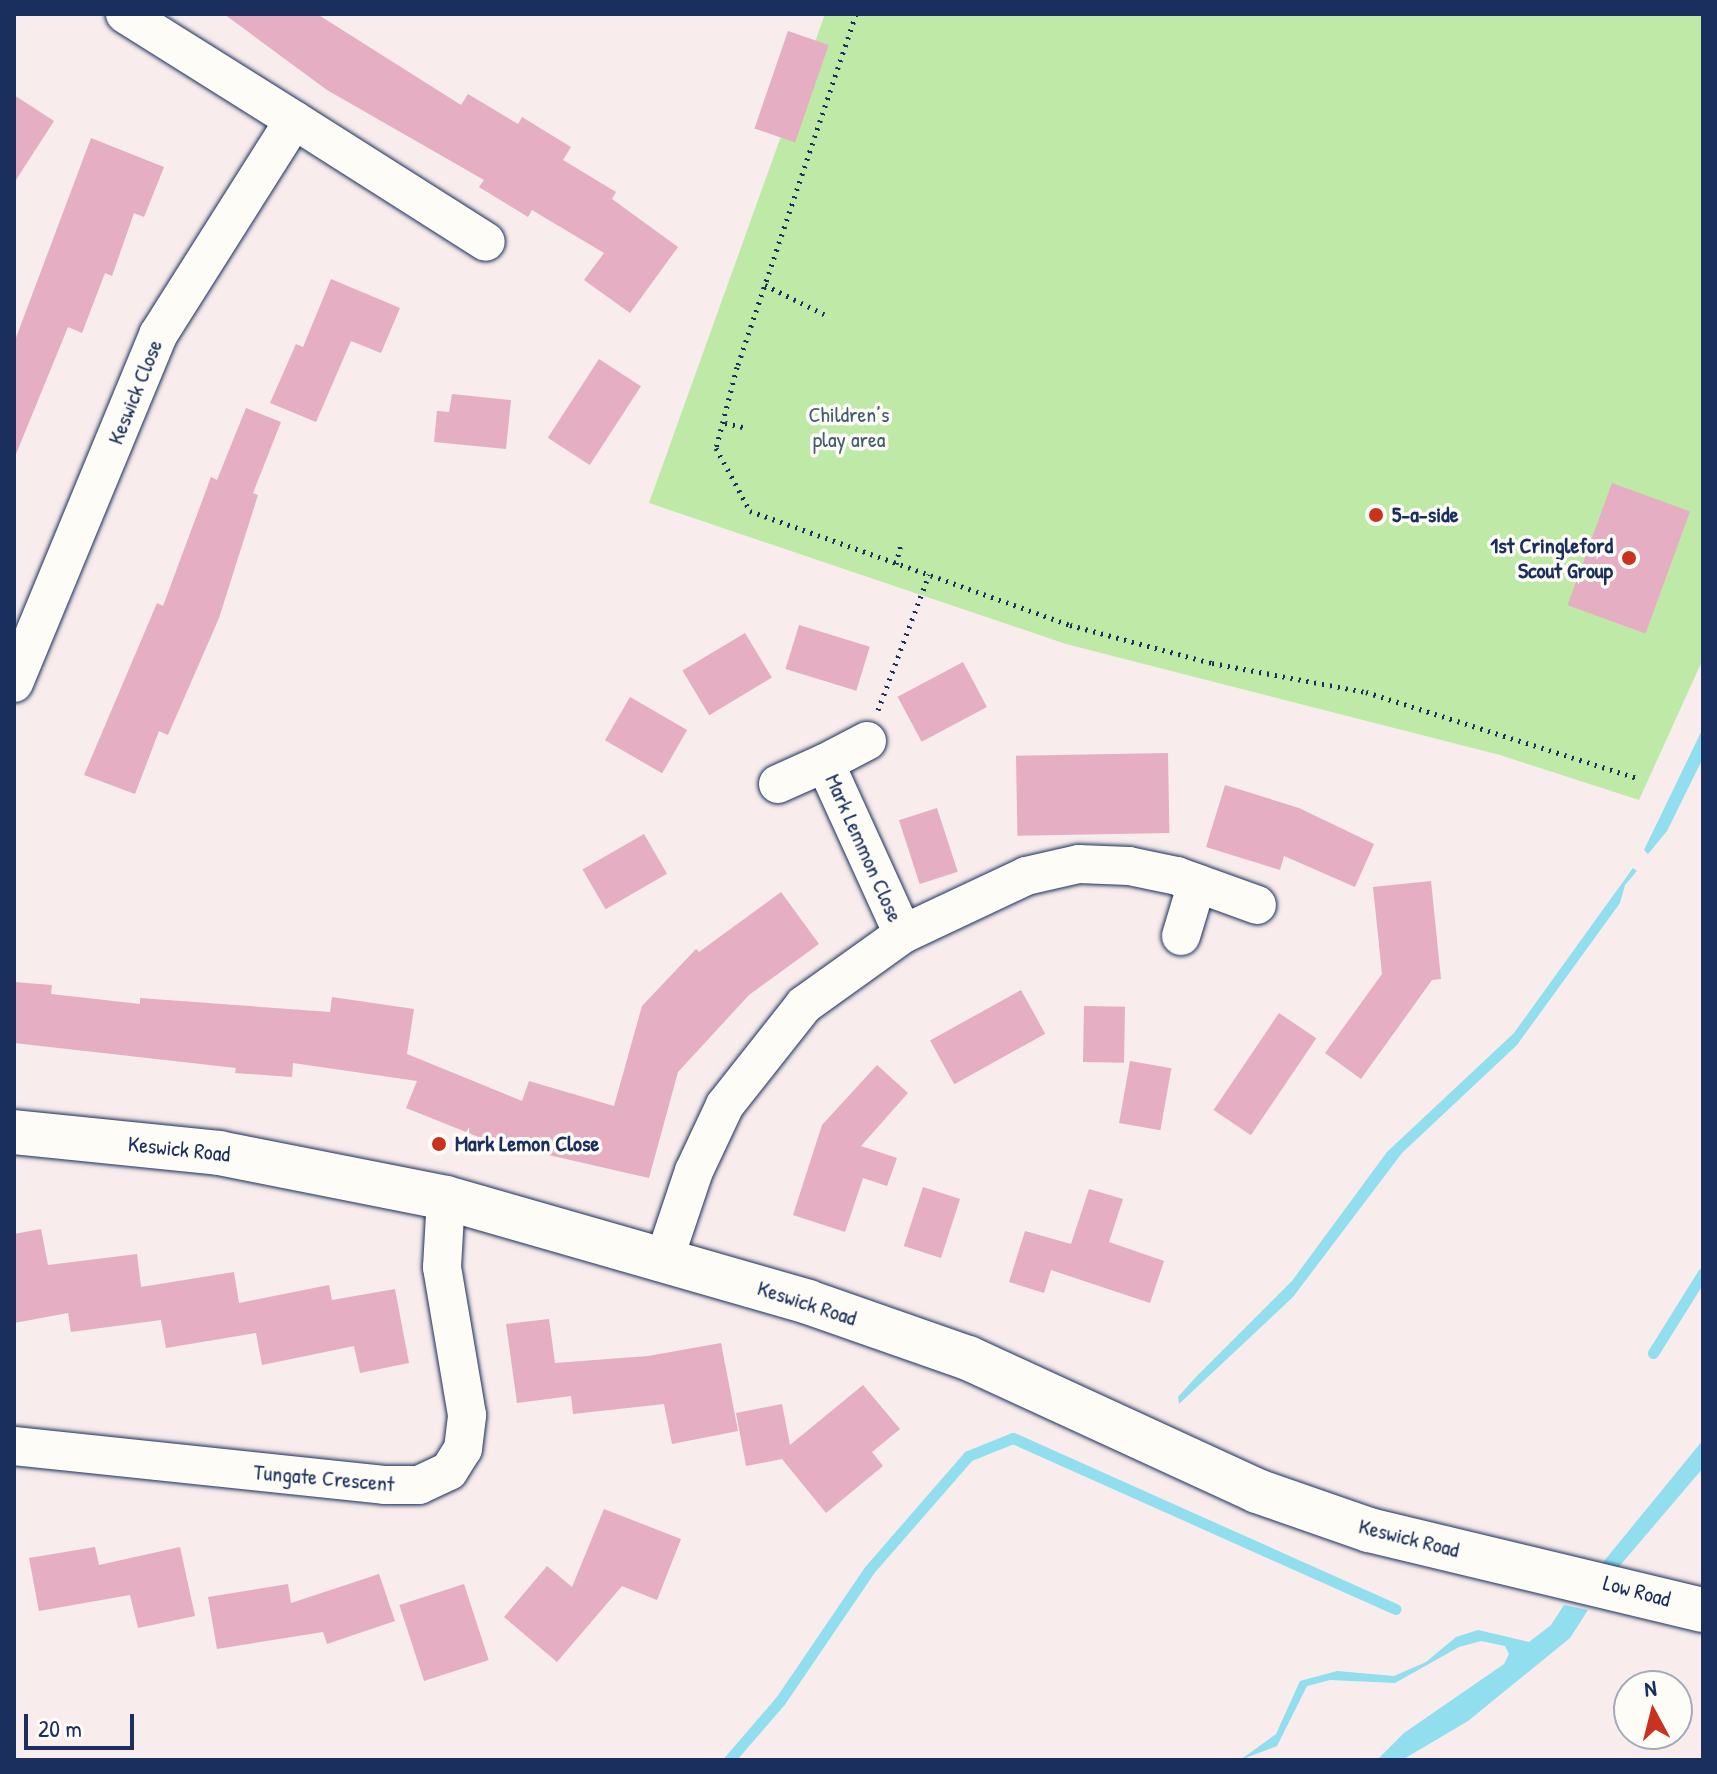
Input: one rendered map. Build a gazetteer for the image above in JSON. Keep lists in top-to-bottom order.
{
  "streets": {
    "street": [
      "Keswick Close",
      "Mark Lemmon Close",
      "Keswick Road",
      "Tungate Crescent",
      "Low Road"
    ]
  },
  "crossings": [
    ["Mark Lemmon Close", "Keswick Road"],
    ["Keswick Road", "Tungate Crescent"],
    ["Keswick Road", "Low Road"]
  ],
  "parks": ["Children’s play area"],
  "places": ["5-a-side", "1st Cringleford Scout Group", "Mark Lemon Close"],
  "scale_bar": "20 m",
  "north": "top"
}
